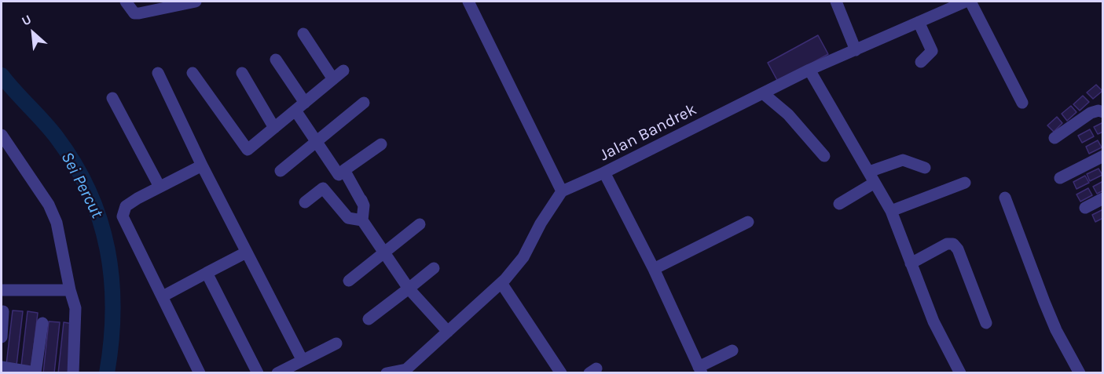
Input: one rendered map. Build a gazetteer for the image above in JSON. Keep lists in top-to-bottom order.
{
  "streets": {
    "street": ["Jalan Bandrek"]
  },
  "water": ["Sei Percut"],
  "north": "top left"
}
